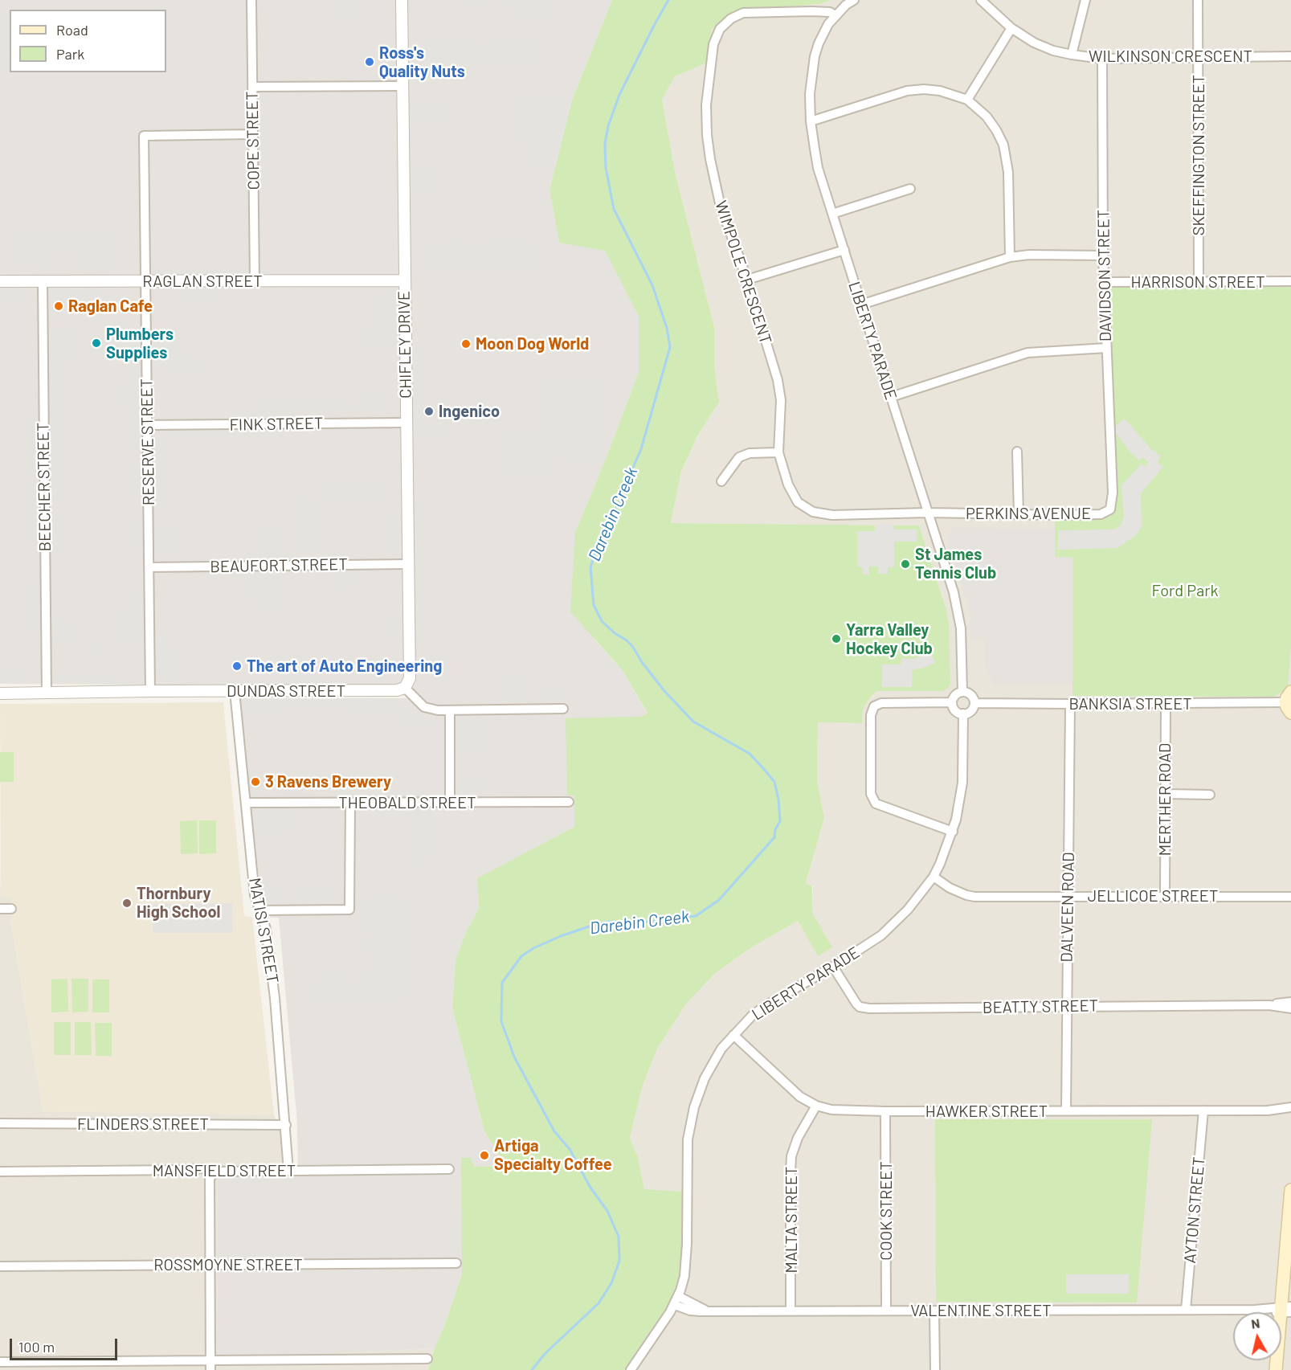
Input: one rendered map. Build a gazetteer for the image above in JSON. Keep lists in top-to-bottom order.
{
  "streets": {
    "street": [
      "WILKINSON CRESCENT",
      "COPE STREET",
      "SKEFFINGTON STREET",
      "WIMPOLE CRESCENT",
      "DAVIDSON STREET",
      "RAGLAN STREET",
      "HARRISON STREET",
      "LIBERTY PARADE",
      "CHIFLEY DRIVE",
      "FINK STREET",
      "RESERVE STREET",
      "BEECHER STREET",
      "PERKINS AVENUE",
      "BEAUFORT STREET",
      "DUNDAS STREET",
      "BANKSIA STREET",
      "MERTHER ROAD",
      "THEOBALD STREET",
      "JELLICOE STREET",
      "DALVEEN ROAD",
      "MATISI STREET",
      "BEATTY STREET",
      "HAWKER STREET",
      "FLINDERS STREET",
      "MANSFIELD STREET",
      "AYTON STREET",
      "COOK STREET",
      "MALTA STREET",
      "ROSSMOYNE STREET",
      "VALENTINE STREET"
    ]
  },
  "crossings": [
    ["WILKINSON CRESCENT", "SKEFFINGTON STREET"],
    ["WILKINSON CRESCENT", "DAVIDSON STREET"],
    ["COPE STREET", "RAGLAN STREET"],
    ["COPE STREET", "RESERVE STREET"],
    ["SKEFFINGTON STREET", "HARRISON STREET"],
    ["WIMPOLE CRESCENT", "LIBERTY PARADE"],
    ["WIMPOLE CRESCENT", "PERKINS AVENUE"],
    ["DAVIDSON STREET", "HARRISON STREET"],
    ["DAVIDSON STREET", "PERKINS AVENUE"],
    ["RAGLAN STREET", "CHIFLEY DRIVE"],
    ["RAGLAN STREET", "RESERVE STREET"],
    ["RAGLAN STREET", "BEECHER STREET"],
    ["LIBERTY PARADE", "PERKINS AVENUE"],
    ["LIBERTY PARADE", "BANKSIA STREET"],
    ["LIBERTY PARADE", "JELLICOE STREET"],
    ["LIBERTY PARADE", "BEATTY STREET"],
    ["LIBERTY PARADE", "HAWKER STREET"],
    ["LIBERTY PARADE", "VALENTINE STREET"],
    ["CHIFLEY DRIVE", "FINK STREET"],
    ["CHIFLEY DRIVE", "BEAUFORT STREET"],
    ["CHIFLEY DRIVE", "DUNDAS STREET"],
    ["FINK STREET", "RESERVE STREET"],
    ["RESERVE STREET", "BEAUFORT STREET"],
    ["RESERVE STREET", "DUNDAS STREET"],
    ["BEECHER STREET", "DUNDAS STREET"],
    ["DUNDAS STREET", "MATISI STREET"],
    ["BANKSIA STREET", "MERTHER ROAD"],
    ["BANKSIA STREET", "DALVEEN ROAD"],
    ["MERTHER ROAD", "JELLICOE STREET"],
    ["THEOBALD STREET", "MATISI STREET"],
    ["JELLICOE STREET", "DALVEEN ROAD"],
    ["DALVEEN ROAD", "BEATTY STREET"],
    ["DALVEEN ROAD", "HAWKER STREET"],
    ["MATISI STREET", "FLINDERS STREET"],
    ["MATISI STREET", "MANSFIELD STREET"],
    ["HAWKER STREET", "AYTON STREET"],
    ["HAWKER STREET", "COOK STREET"],
    ["HAWKER STREET", "MALTA STREET"],
    ["AYTON STREET", "VALENTINE STREET"],
    ["COOK STREET", "VALENTINE STREET"],
    ["MALTA STREET", "VALENTINE STREET"]
  ],
  "water": ["Darebin Creek"],
  "parks": ["Ford Park"],
  "places": [
    "Ross's Quality Nuts",
    "Raglan Cafe",
    "Plumbers Supplies",
    "Moon Dog World",
    "Ingenico",
    "St James Tennis Club",
    "Yarra Valley Hockey Club",
    "The art of Auto Engineering",
    "3 Ravens Brewery",
    "Thornbury High School",
    "Artiga Specialty Coffee"
  ],
  "legend": ["Road", "Park"],
  "scale_bar": "100 m",
  "north": "top"
}
